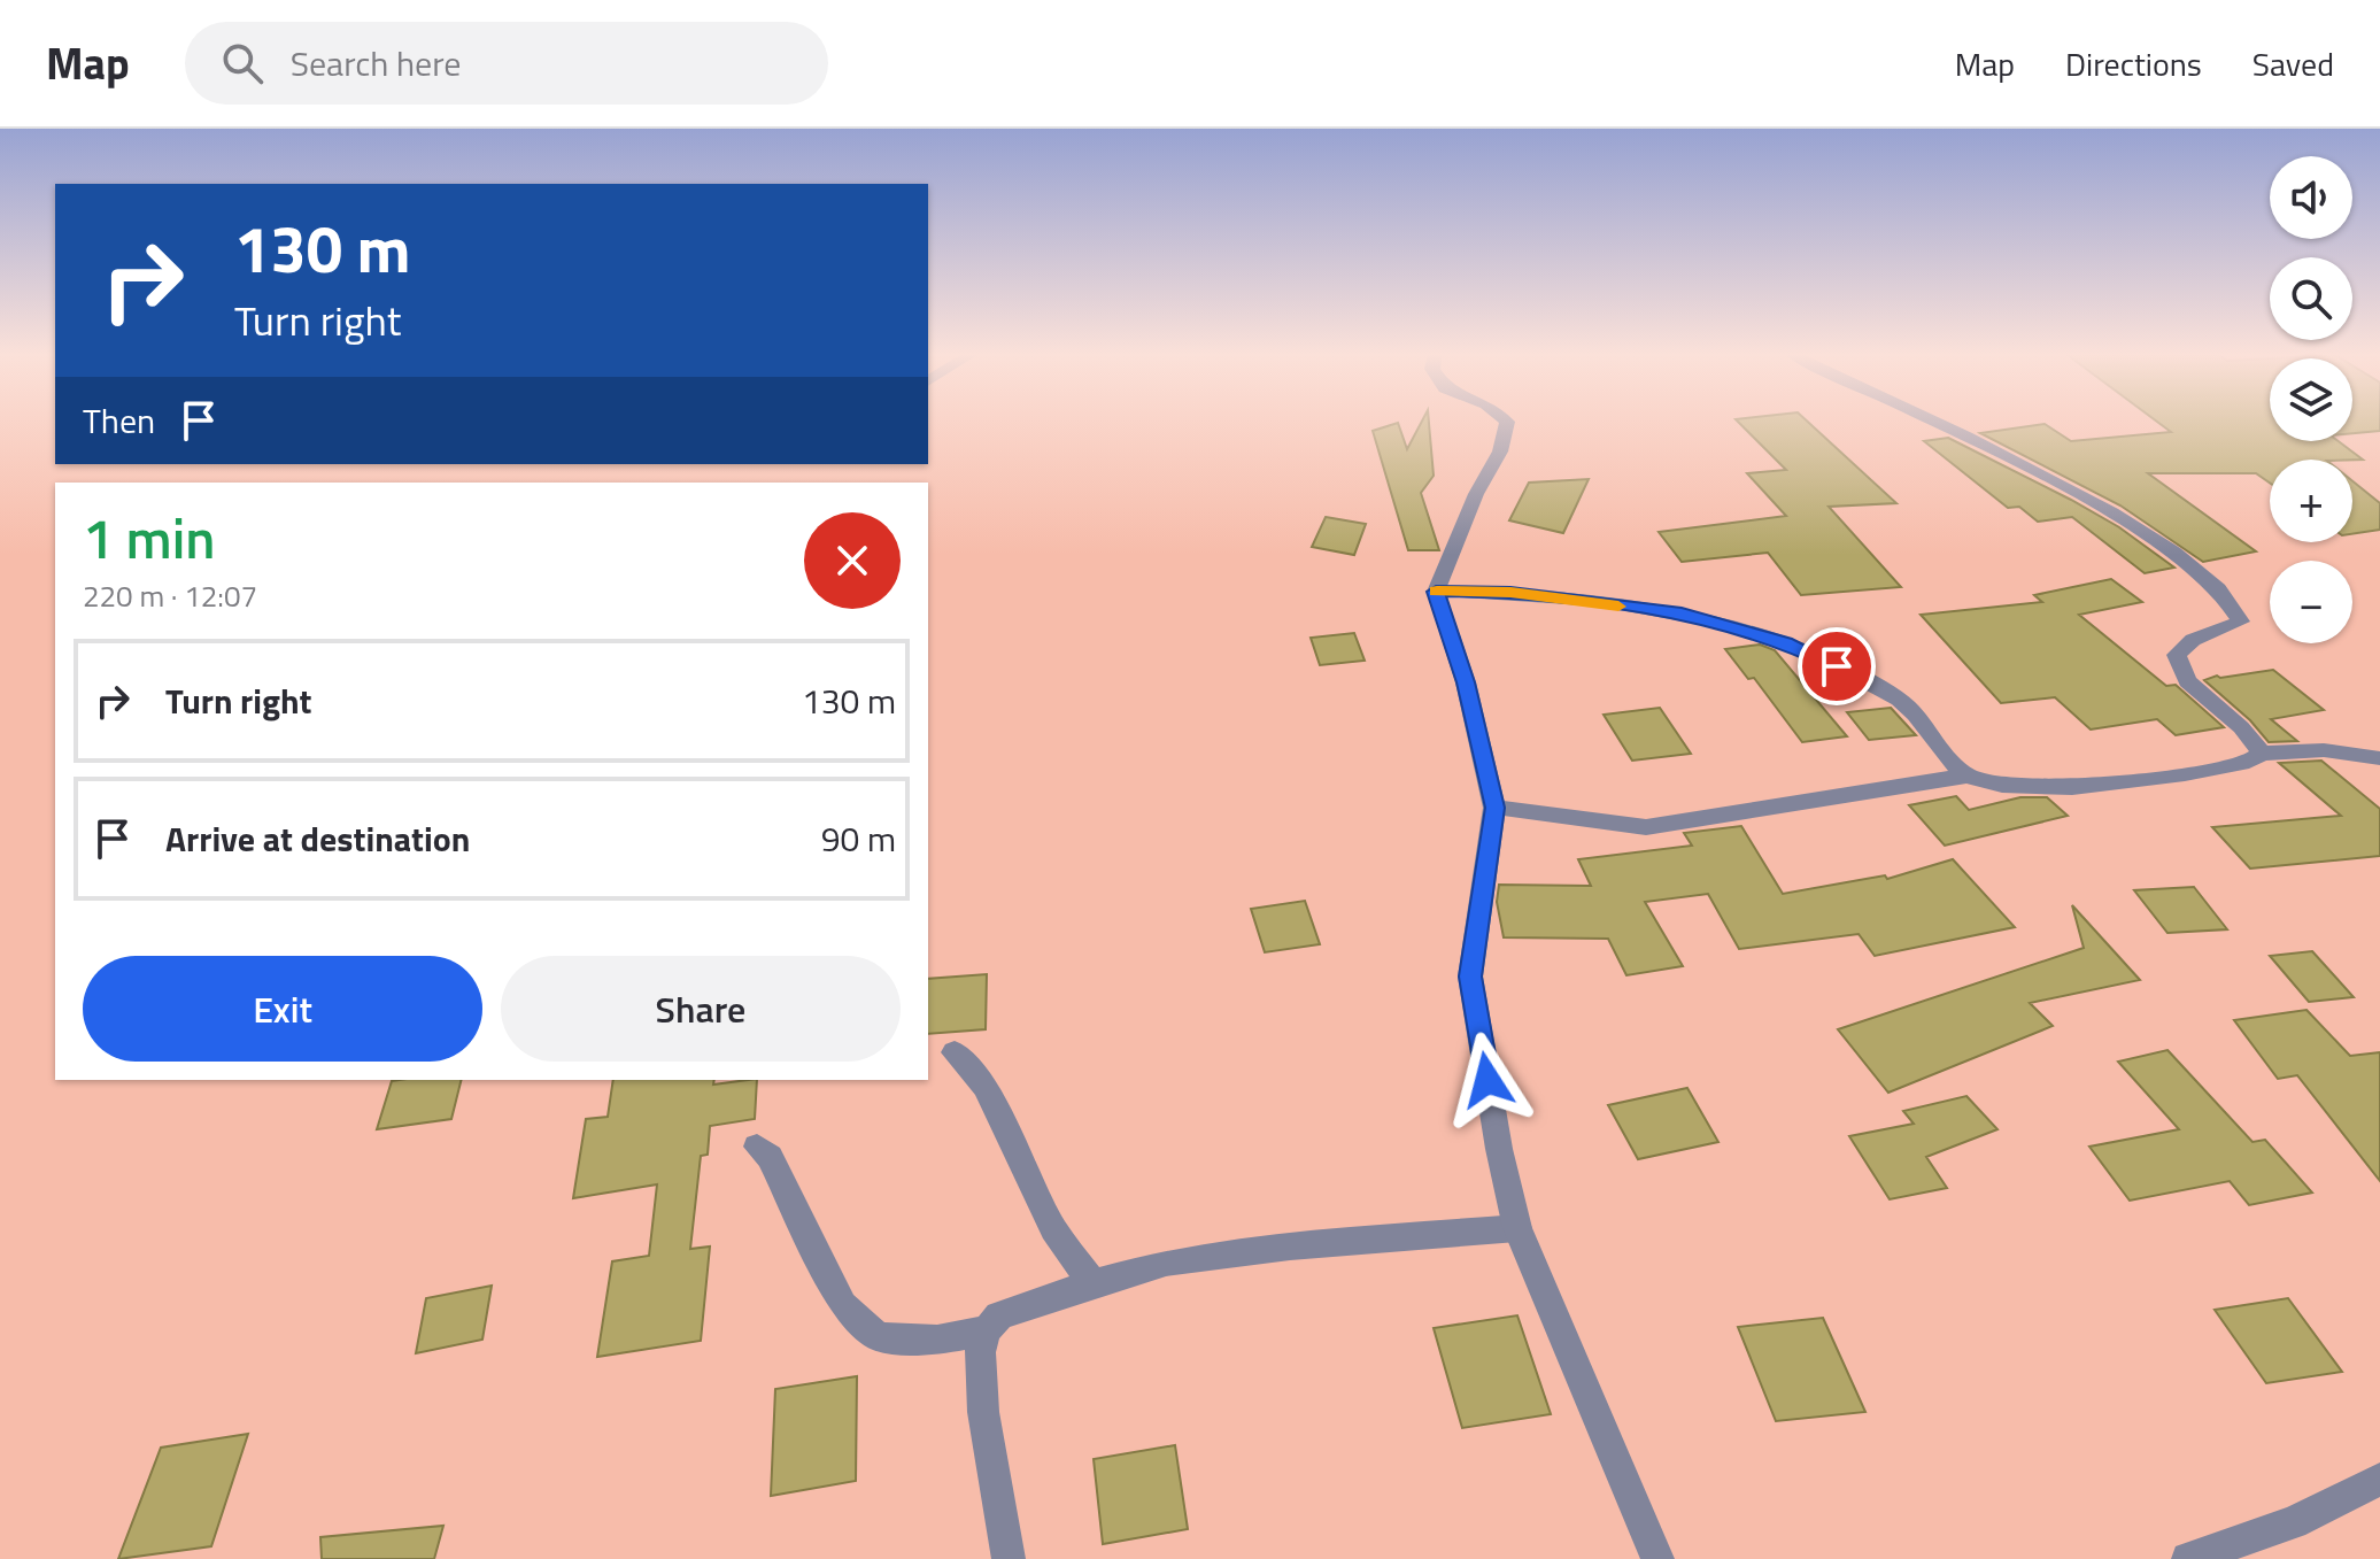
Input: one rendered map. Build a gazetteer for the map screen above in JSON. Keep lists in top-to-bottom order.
{
  "page": {
    "header": "Map",
    "search": "Search here",
    "nav": ["Map", "Directions", "Saved"],
    "map_buttons": ["+", "−"],
    "turn": ["130 m", "Turn right"],
    "then": "Then",
    "heading": ["1 min", "220 m · 12:07"],
    "list": [
      {
        "name": "Turn right",
        "value": "130 m"
      },
      {
        "name": "Arrive at destination",
        "value": "90 m"
      }
    ],
    "buttons": ["Exit", "Share"]
  }
}
